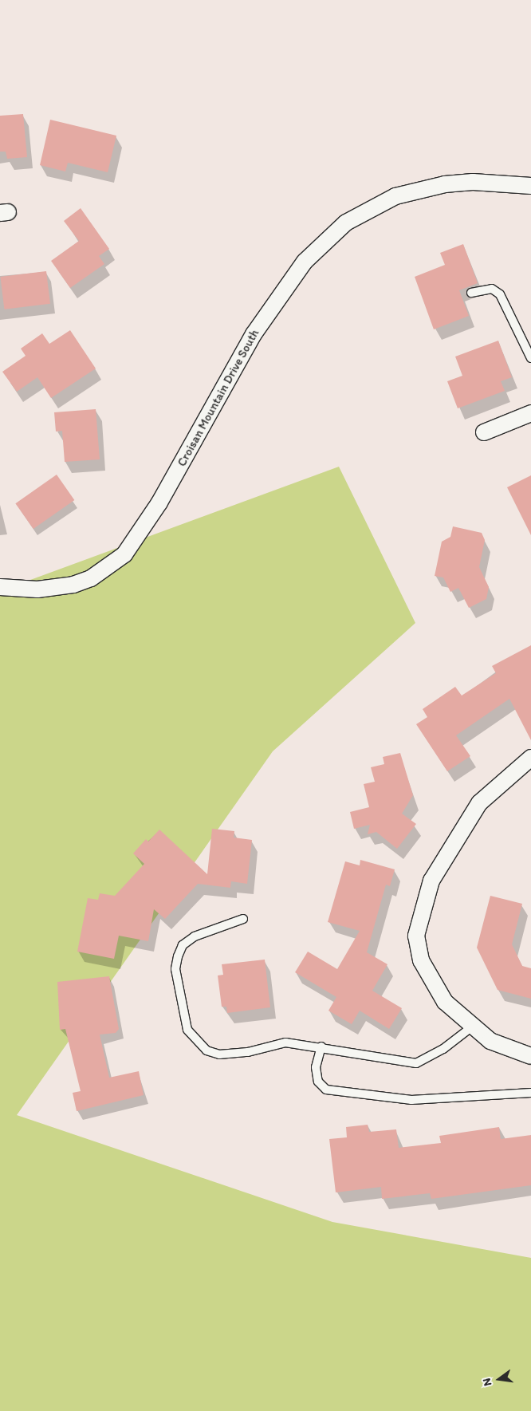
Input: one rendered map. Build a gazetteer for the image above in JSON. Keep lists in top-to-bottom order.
{
  "streets": {
    "street": ["Croisan Mountain Drive South"]
  },
  "north": "left"
}
